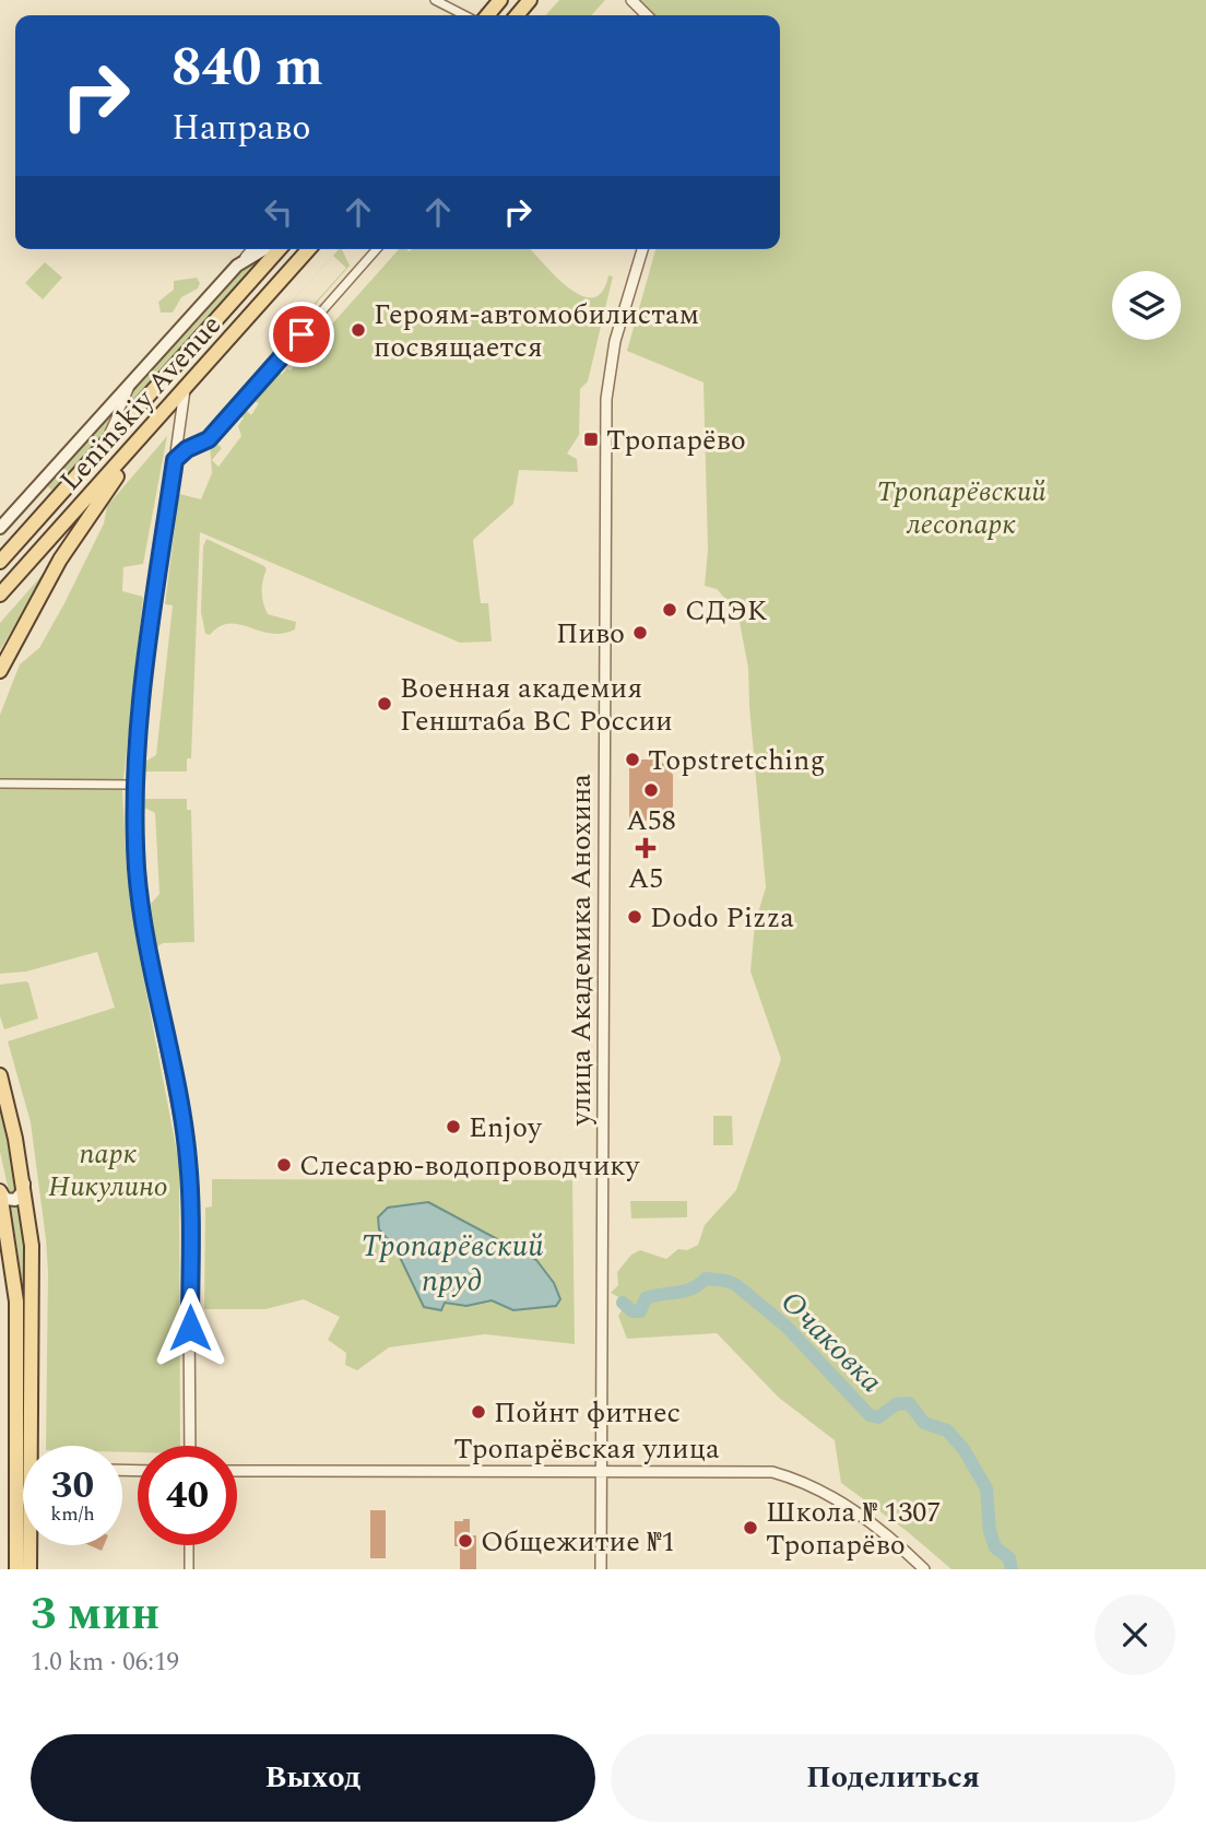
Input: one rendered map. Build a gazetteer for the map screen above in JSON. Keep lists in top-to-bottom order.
{
  "streets": {
    "main road": ["Leninskiy Avenue"],
    "street": ["улица Академика Анохина", "Тропарёвская улица"]
  },
  "crossings": [
    ["улица Академика Анохина", "Тропарёвская улица"]
  ],
  "water": ["Тропарёвский пруд", "Очаковка"],
  "parks": ["Тропарёвский лесопарк", "парк Никулино"],
  "places": {
    "other": [
      "Героям-автомобилистам посвящается",
      "СДЭК",
      "Пиво",
      "Военная академия Генштаба ВС России",
      "Topstretching",
      "А58",
      "Dodo Pizza",
      "Enjoy",
      "Слесарю-водопроводчику",
      "Пойнт фитнес",
      "Школа № 1307 Тропарёво",
      "Общежитие №1"
    ],
    "transit": ["Тропарёво"],
    "health": ["А5"]
  },
  "page": {
    "turn": ["840 m", "Направо"],
    "speed": "30 km/h",
    "limit": "40",
    "heading": ["3 мин", "1.0 km · 06:19"],
    "buttons": ["Выход", "Поделиться"]
  }
}
